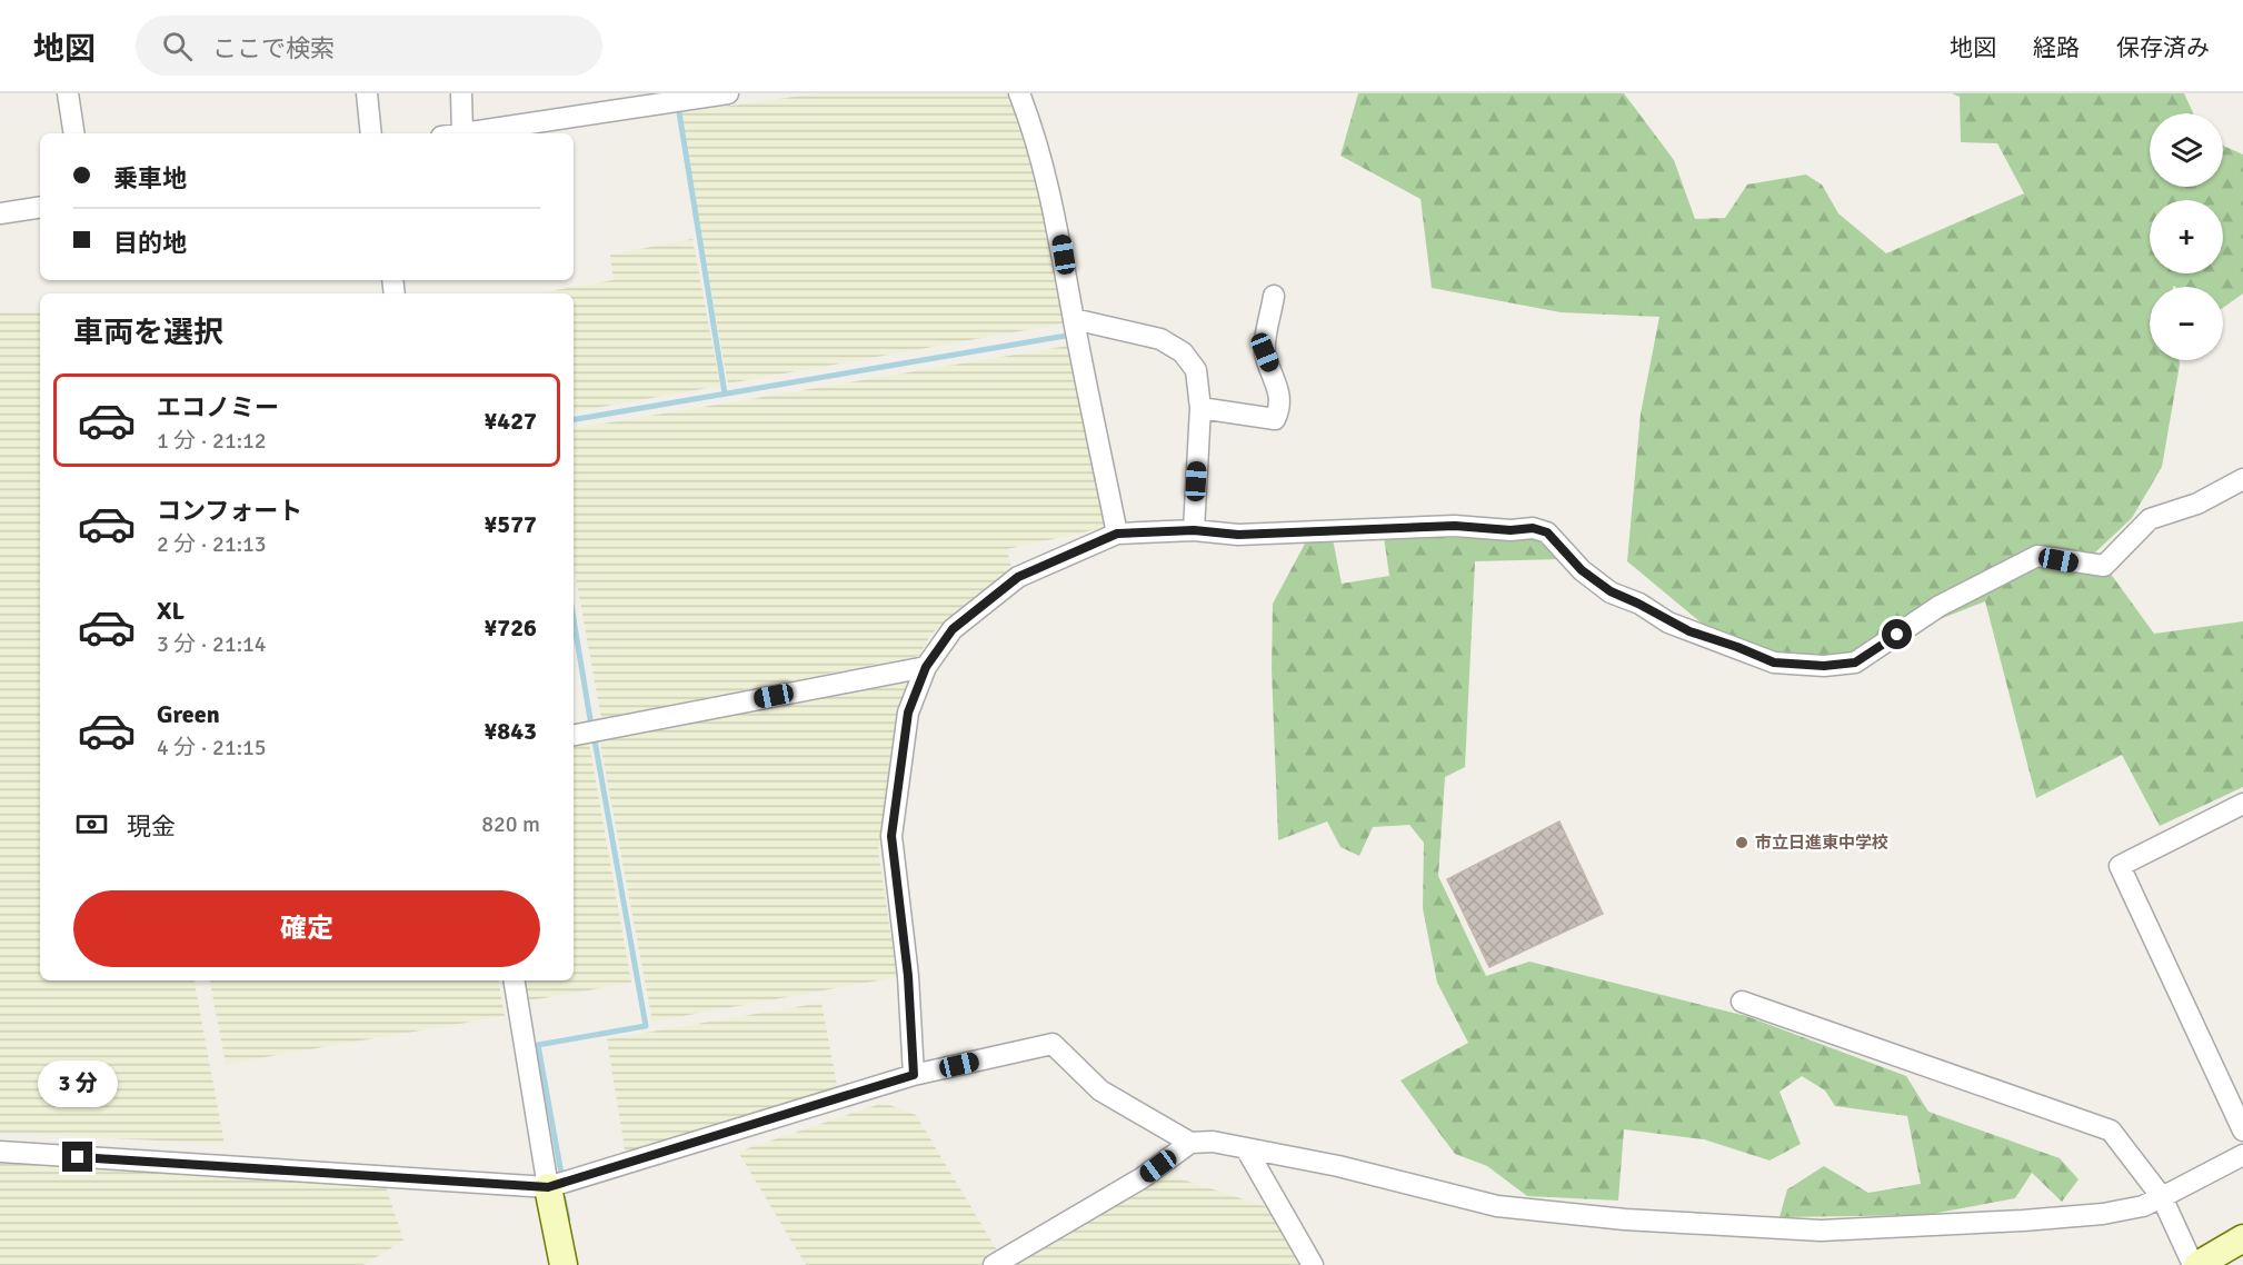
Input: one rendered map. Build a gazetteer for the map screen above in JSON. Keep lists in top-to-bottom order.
{
  "places": ["市立日進東中学校"],
  "page": {
    "header": "地図",
    "search": "ここで検索",
    "nav": ["地図", "経路", "保存済み"],
    "map_buttons": ["+", "−"],
    "banner": ["乗車地", "目的地"],
    "heading": "車両を選択",
    "list": [
      {
        "name": "エコノミー",
        "note": "1 分 · 21:12",
        "value": "¥427"
      },
      {
        "name": "コンフォート",
        "note": "2 分 · 21:13",
        "value": "¥577"
      },
      {
        "name": "XL",
        "note": "3 分 · 21:14",
        "value": "¥726"
      },
      {
        "name": "Green",
        "note": "4 分 · 21:15",
        "value": "¥843"
      }
    ],
    "pay": ["現金", "820 m"],
    "buttons": "確定",
    "bubble": "3 分"
  }
}
